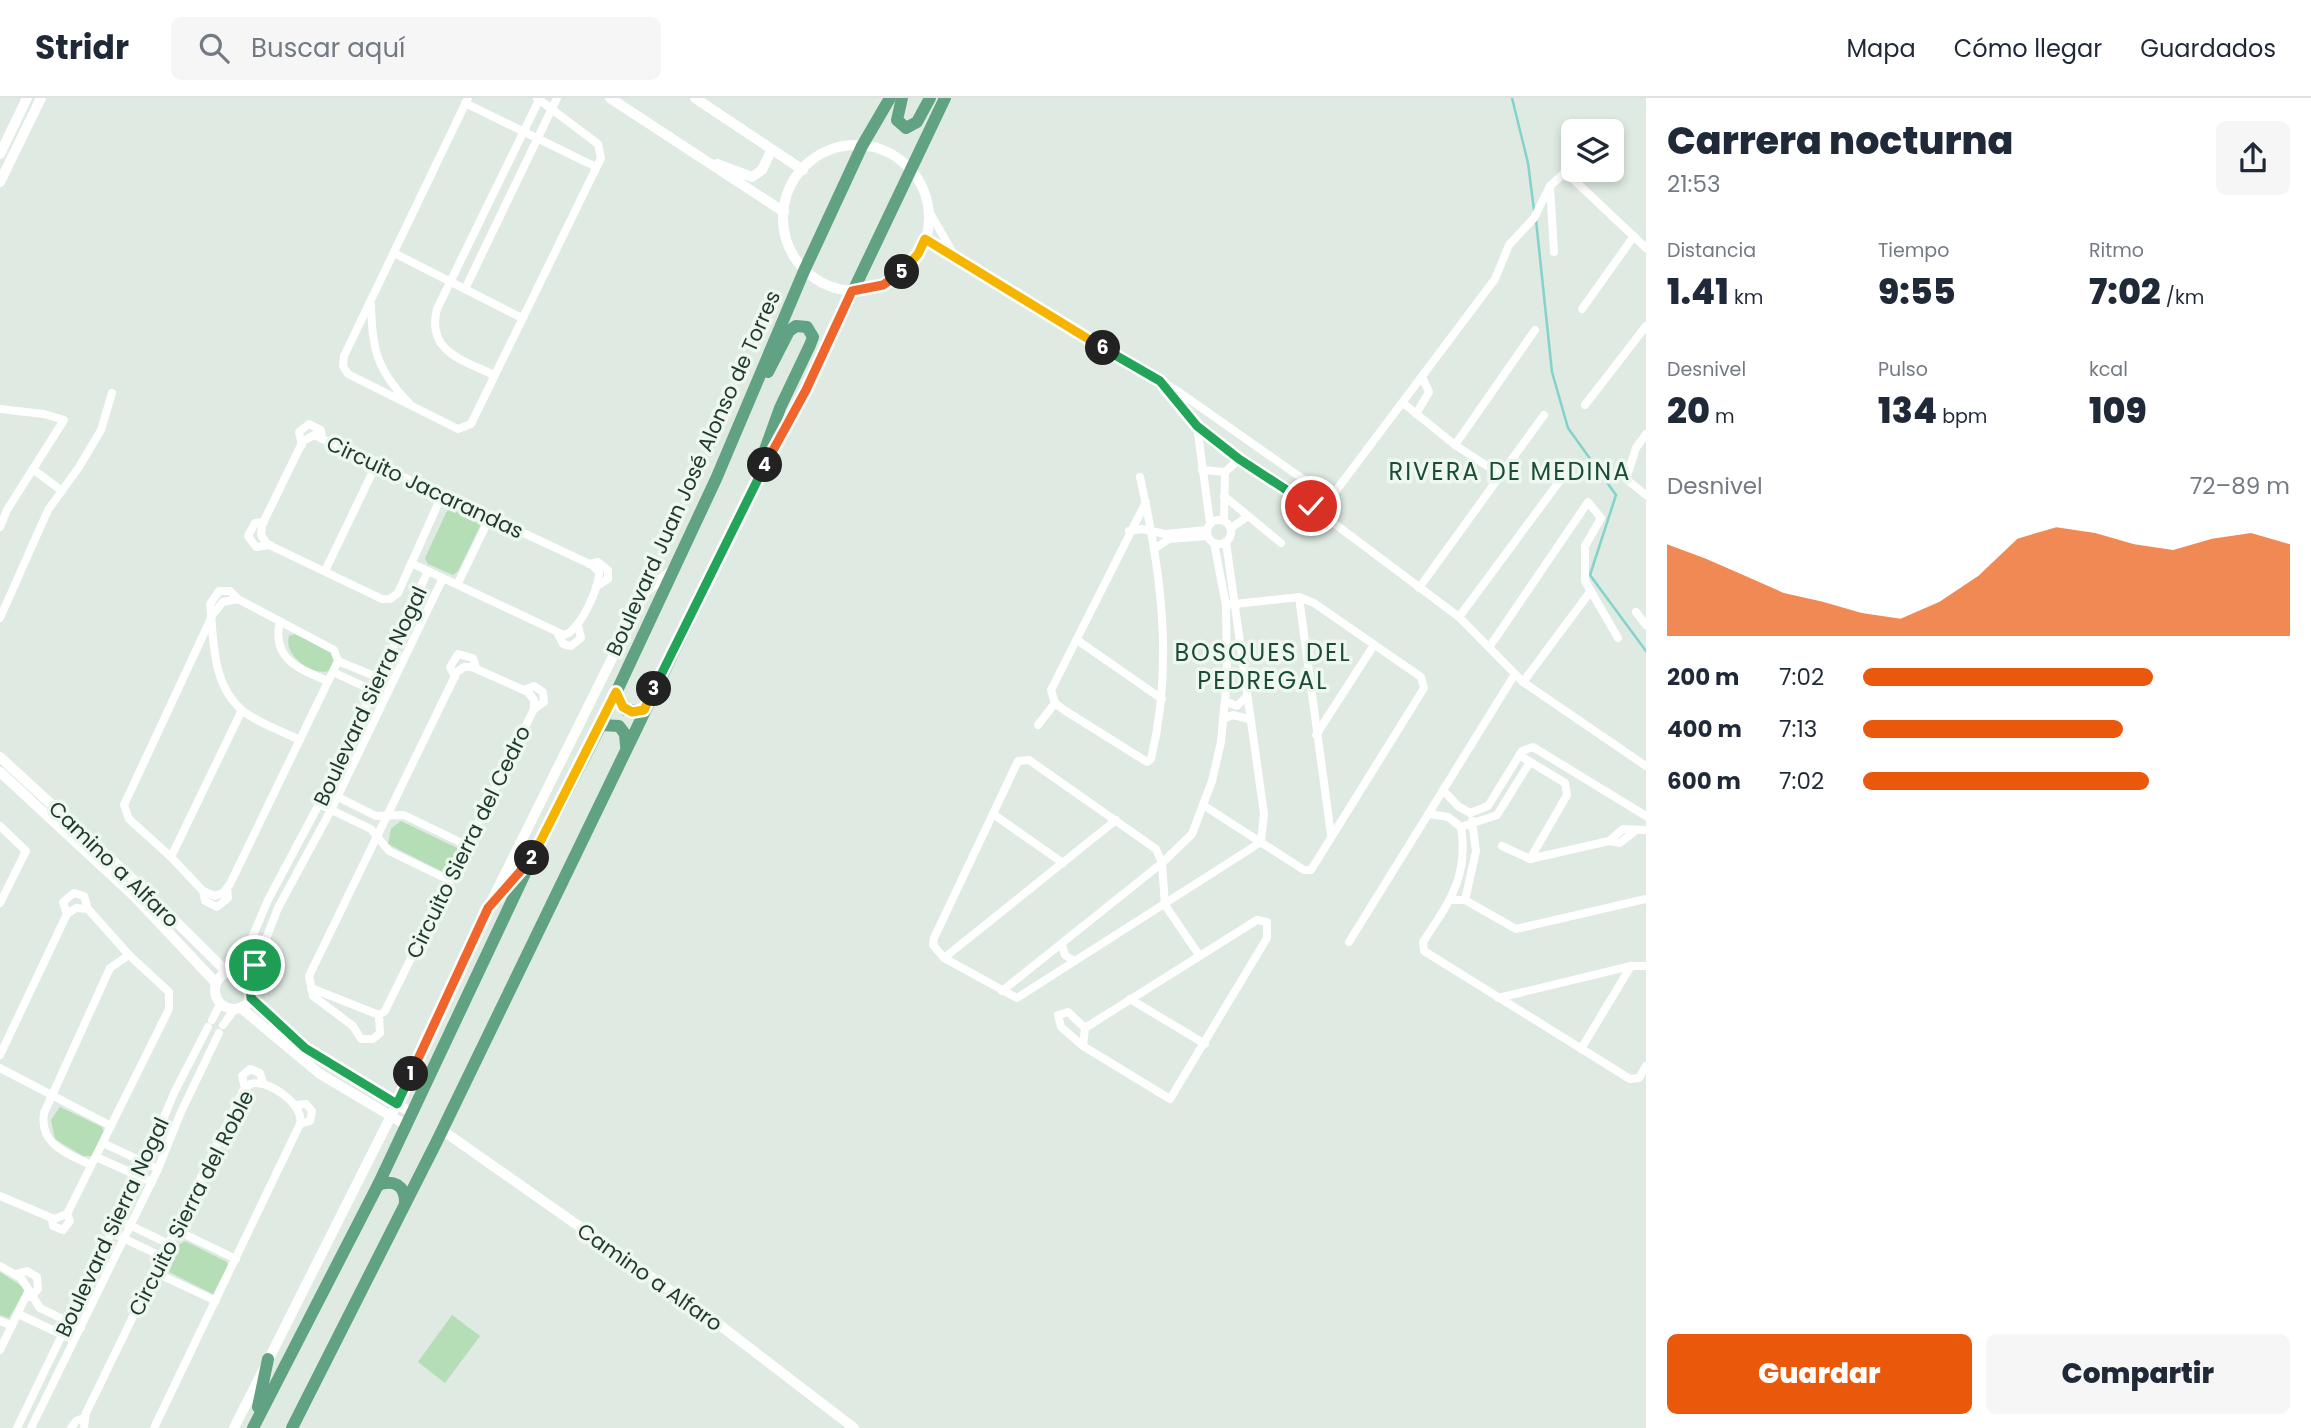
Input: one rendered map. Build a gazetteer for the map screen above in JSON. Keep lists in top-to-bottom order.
{
  "streets": {
    "main road": ["Boulevard Juan José Alonso de Torres"],
    "street": [
      "Circuito Jacarandas",
      "Boulevard Sierra Nogal",
      "Circuito Sierra del Cedro",
      "Camino a Alfaro",
      "Circuito Sierra del Roble"
    ]
  },
  "crossings": [
    ["Circuito Jacarandas", "Boulevard Sierra Nogal"],
    ["Boulevard Sierra Nogal", "Camino a Alfaro"]
  ],
  "districts": ["RIVERA DE MEDINA", "BOSQUES DEL PEDREGAL"],
  "page": {
    "header": "Stridr",
    "search": "Buscar aquí",
    "nav": ["Mapa", "Cómo llegar", "Guardados"],
    "heading": ["Carrera nocturna", "21:53"],
    "stats": [
      ["Distancia", "1.41 km"],
      ["Tiempo", "9:55"],
      ["Ritmo", "7:02 /km"],
      ["Desnivel", "20 m"],
      ["Pulso", "134 bpm"],
      ["kcal", "109"]
    ],
    "pins": [
      "5",
      "6",
      "4",
      "3",
      "2",
      "1"
    ],
    "chart": ["Desnivel", "72–89 m"],
    "list": [
      {
        "name": "200 m",
        "note": "7:02"
      },
      {
        "name": "400 m",
        "note": "7:13"
      },
      {
        "name": "600 m",
        "note": "7:02"
      }
    ],
    "buttons": ["Guardar", "Compartir"]
  }
}
